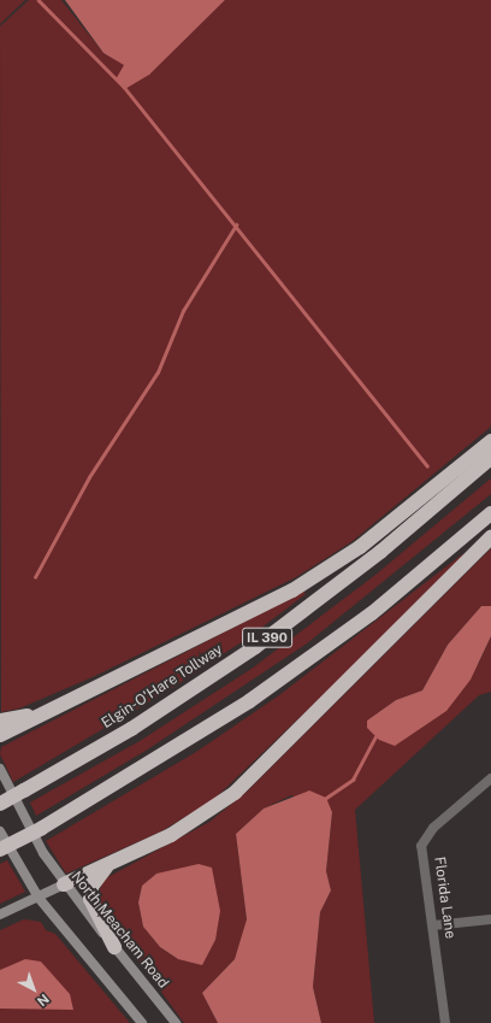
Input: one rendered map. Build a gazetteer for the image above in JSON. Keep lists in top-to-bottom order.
{
  "streets": {
    "highway": ["IL 390", "Elgin-O'Hare Tollway"],
    "main road": ["North Meacham Road"],
    "street": ["Florida Lane"]
  },
  "north": "bottom right"
}
